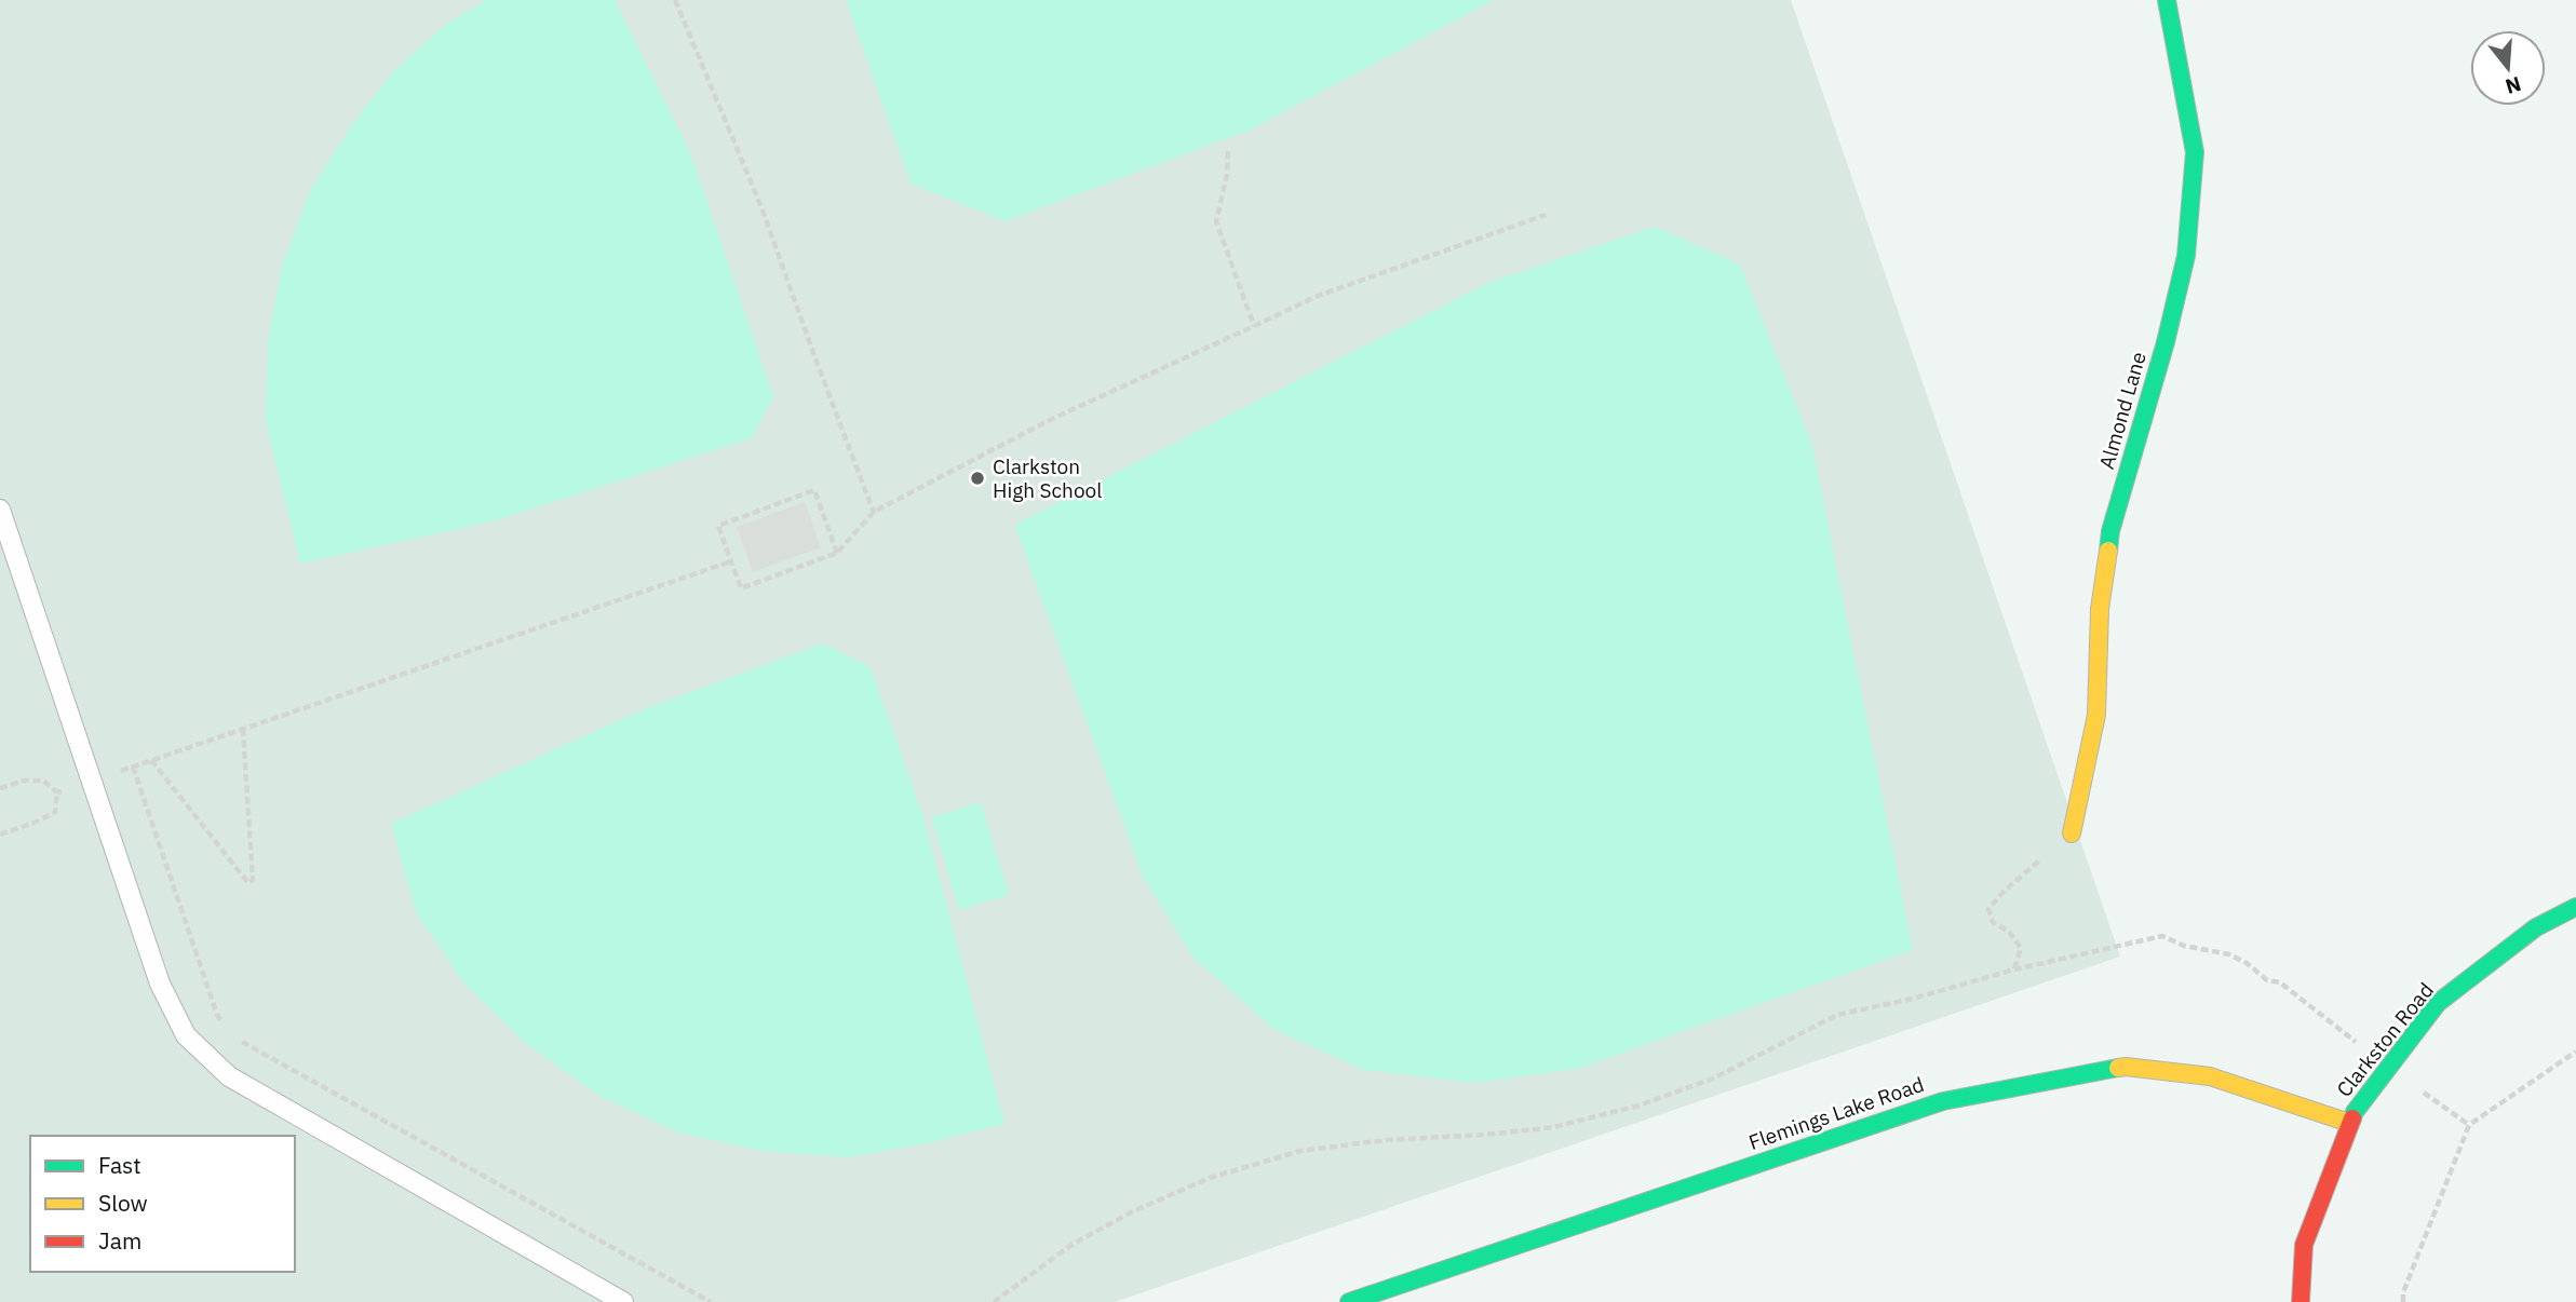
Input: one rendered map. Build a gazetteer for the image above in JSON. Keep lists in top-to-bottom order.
{
  "streets": {
    "street": ["Almond Lane", "Clarkston Road", "Flemings Lake Road"]
  },
  "crossings": [
    ["Clarkston Road", "Flemings Lake Road"]
  ],
  "places": ["Clarkston High School"],
  "legend": ["Fast", "Slow", "Jam"],
  "north": "bottom"
}
